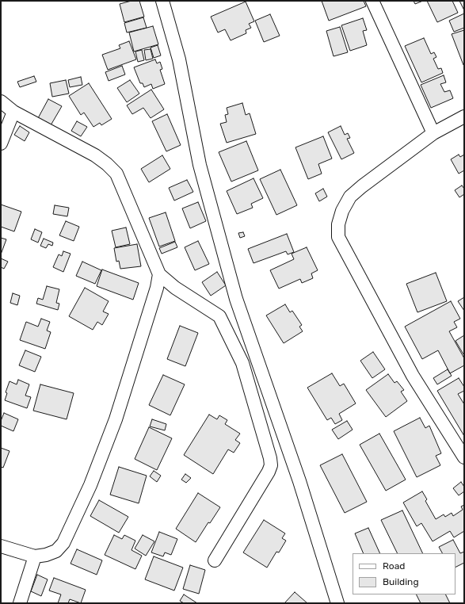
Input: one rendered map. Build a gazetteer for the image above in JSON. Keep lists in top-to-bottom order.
{
  "legend": ["Road", "Building"]
}
